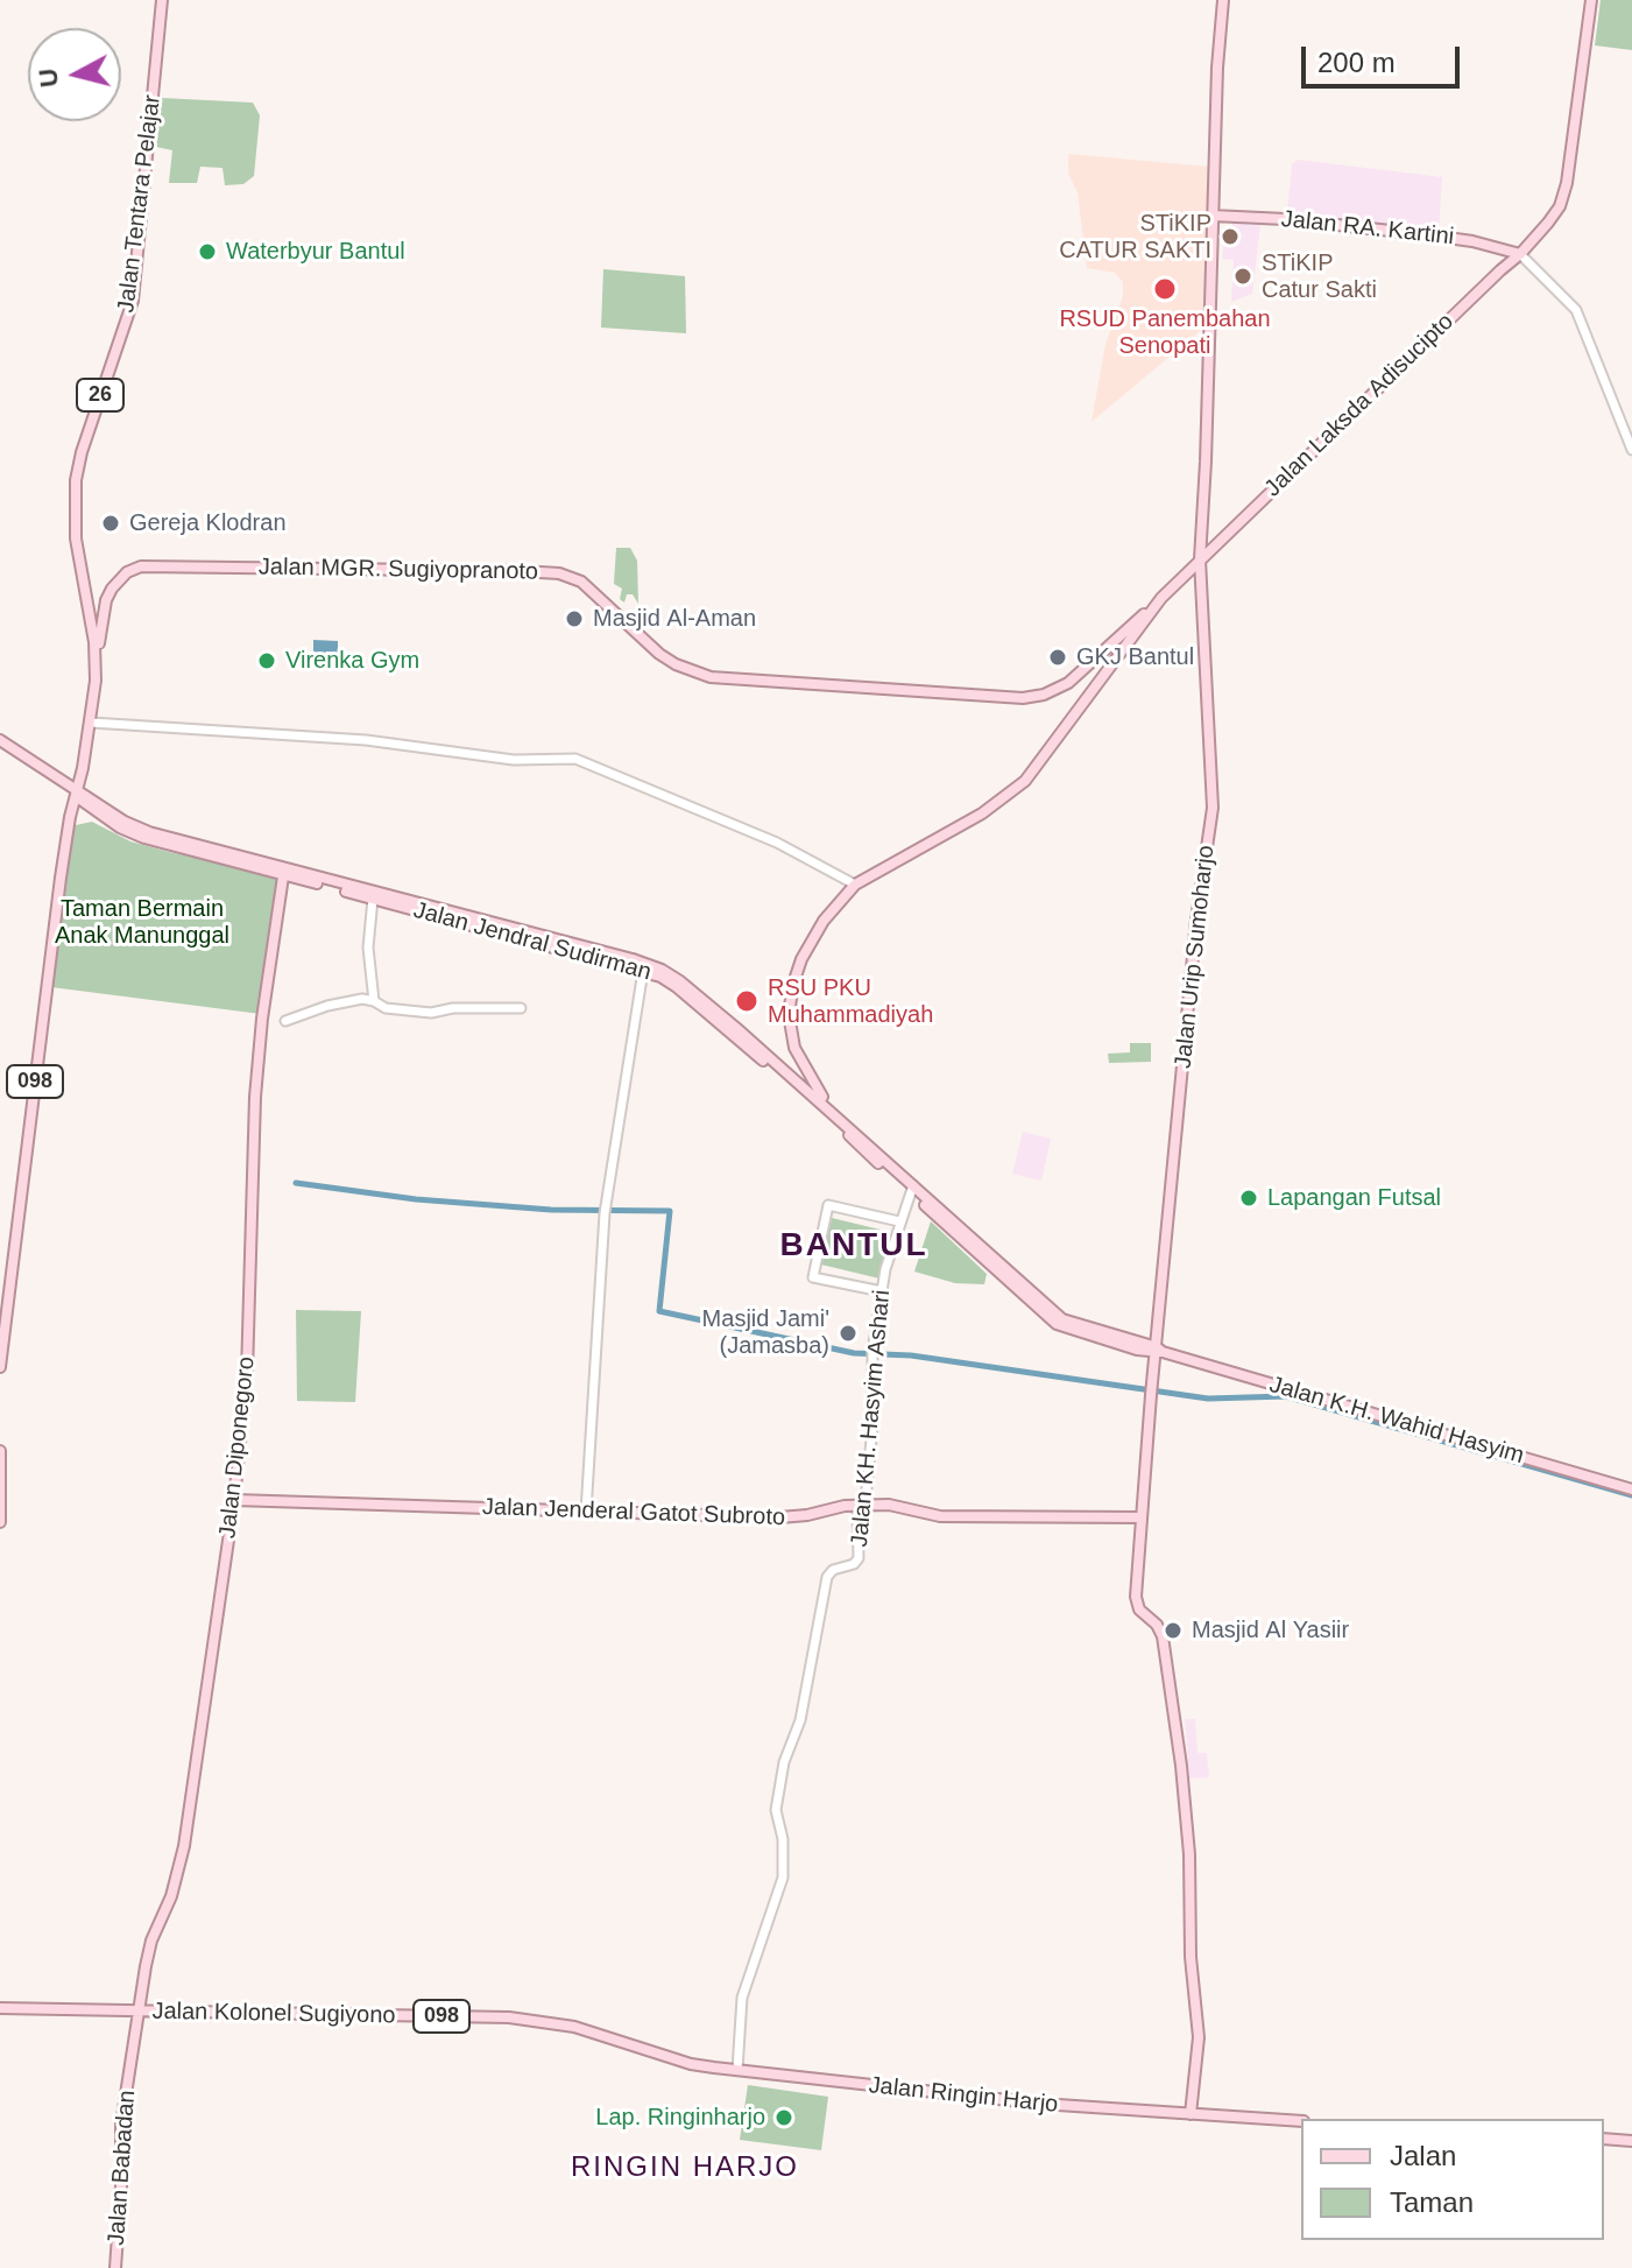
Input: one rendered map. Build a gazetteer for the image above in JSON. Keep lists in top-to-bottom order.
{
  "streets": {
    "main road": [
      "Jalan Tentara Pelajar",
      "Jalan RA. Kartini",
      "26",
      "Jalan Laksda Adisucipto",
      "Jalan MGR. Sugiyopranoto",
      "Jalan Jendral Sudirman",
      "Jalan Urip Sumoharjo",
      "098",
      "Jalan K.H. Wahid Hasyim",
      "Jalan Diponegoro",
      "Jalan Jenderal Gatot Subroto",
      "Jalan Kolonel Sugiyono",
      "Jalan Ringin Harjo",
      "Jalan Babadan"
    ],
    "street": ["Jalan KH. Hasyim Ashari"]
  },
  "crossings": [
    ["Jalan Tentara Pelajar", "Jalan MGR. Sugiyopranoto"],
    ["Jalan Tentara Pelajar", "Jalan Jendral Sudirman"],
    ["Jalan Tentara Pelajar", "098"],
    ["Jalan RA. Kartini", "Jalan Laksda Adisucipto"],
    ["Jalan RA. Kartini", "Jalan Urip Sumoharjo"],
    ["Jalan Laksda Adisucipto", "Jalan MGR. Sugiyopranoto"],
    ["Jalan Laksda Adisucipto", "Jalan Urip Sumoharjo"],
    ["Jalan Jendral Sudirman", "Jalan Urip Sumoharjo"],
    ["Jalan Jendral Sudirman", "098"],
    ["Jalan Jendral Sudirman", "Jalan KH. Hasyim Ashari"],
    ["Jalan Jendral Sudirman", "Jalan K.H. Wahid Hasyim"],
    ["Jalan Jendral Sudirman", "Jalan Diponegoro"],
    ["Jalan Urip Sumoharjo", "098"],
    ["Jalan Urip Sumoharjo", "Jalan K.H. Wahid Hasyim"],
    ["Jalan Urip Sumoharjo", "Jalan Jenderal Gatot Subroto"],
    ["Jalan Urip Sumoharjo", "Jalan Ringin Harjo"],
    ["098", "Jalan Diponegoro"],
    ["098", "Jalan Kolonel Sugiyono"],
    ["098", "Jalan Ringin Harjo"],
    ["098", "Jalan Babadan"],
    ["Jalan KH. Hasyim Ashari", "Jalan Jenderal Gatot Subroto"],
    ["Jalan KH. Hasyim Ashari", "Jalan Kolonel Sugiyono"],
    ["Jalan KH. Hasyim Ashari", "Jalan Ringin Harjo"],
    ["Jalan Diponegoro", "Jalan Jenderal Gatot Subroto"],
    ["Jalan Diponegoro", "Jalan Kolonel Sugiyono"],
    ["Jalan Diponegoro", "Jalan Babadan"],
    ["Jalan Kolonel Sugiyono", "Jalan Ringin Harjo"],
    ["Jalan Kolonel Sugiyono", "Jalan Babadan"]
  ],
  "districts": ["BANTUL", "RINGIN HARJO"],
  "parks": ["Taman Bermain Anak Manunggal"],
  "places": [
    "STiKIP CATUR SAKTI",
    "Waterbyur Bantul",
    "STiKIP Catur Sakti",
    "RSUD Panembahan Senopati",
    "Gereja Klodran",
    "Masjid Al-Aman",
    "GKJ Bantul",
    "Virenka Gym",
    "RSU PKU Muhammadiyah",
    "Lapangan Futsal",
    "Masjid Jami' (Jamasba)",
    "Masjid Al Yasiir",
    "Lap. Ringinharjo"
  ],
  "legend": ["Jalan", "Taman"],
  "scale_bar": "200 m",
  "north": "left"
}
